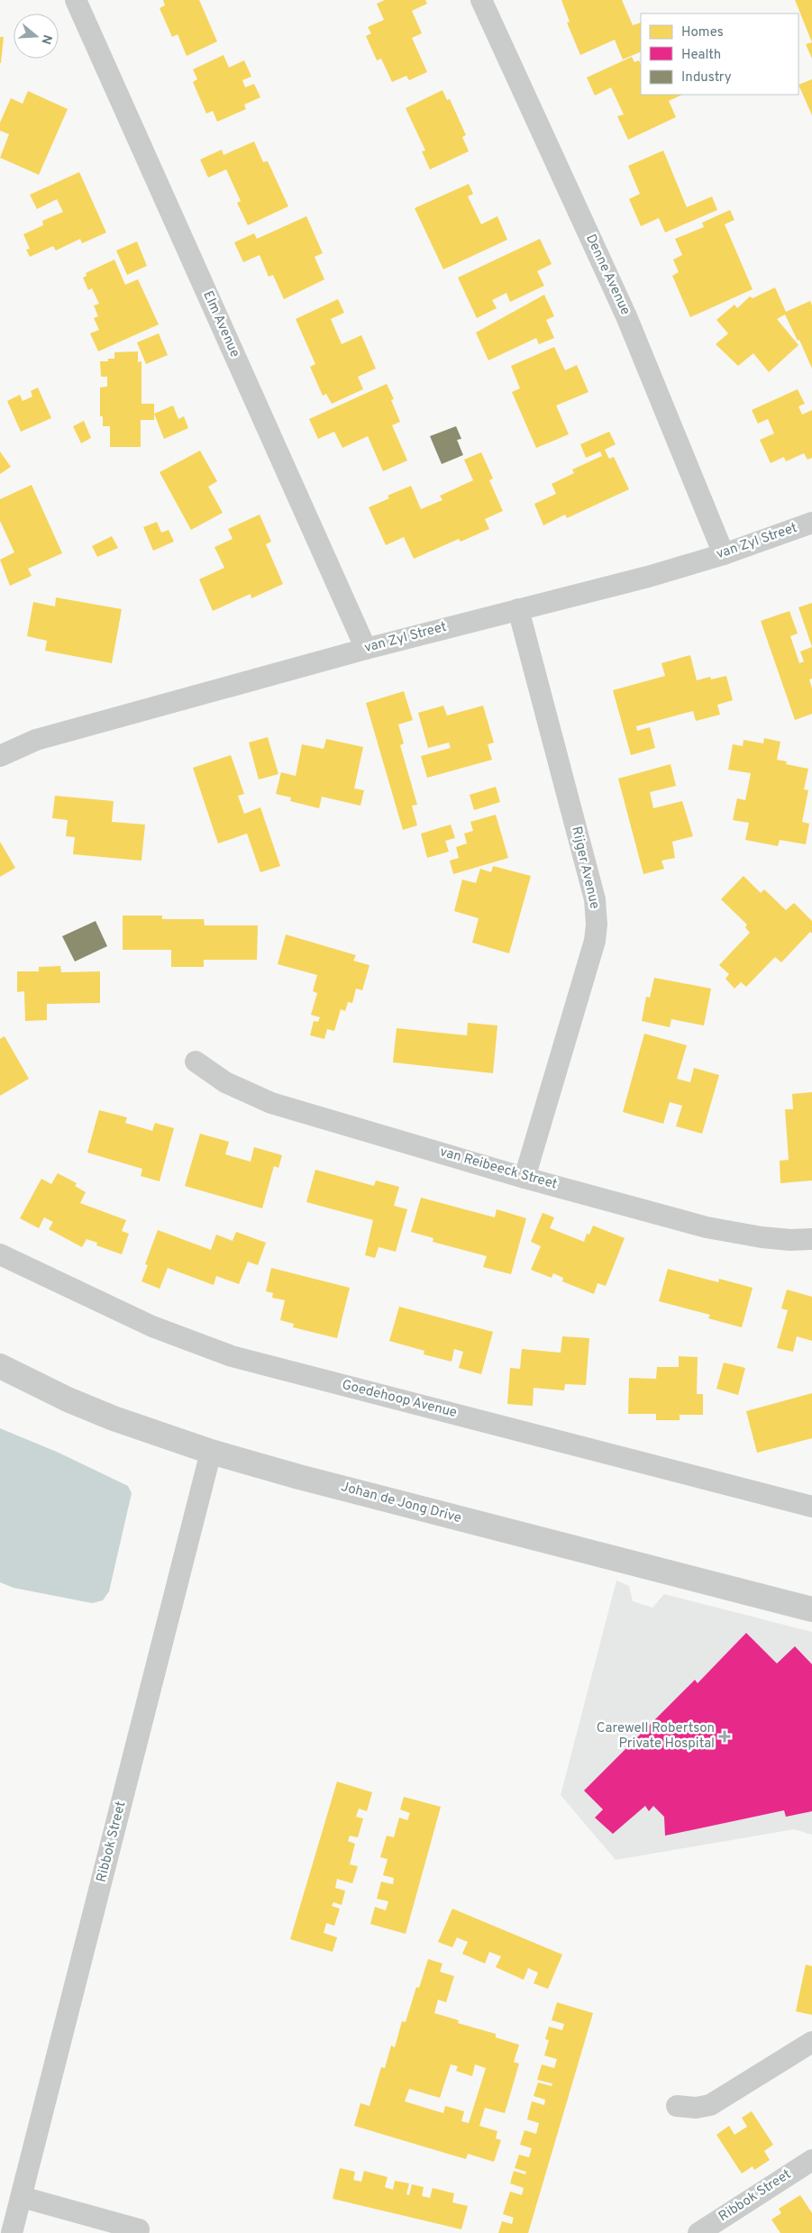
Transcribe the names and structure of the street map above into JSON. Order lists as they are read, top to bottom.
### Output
{
  "streets": {
    "street": [
      "Denne Avenue",
      "Elm Avenue",
      "van Zyl Street",
      "Rijger Avenue",
      "van Reibeeck Street",
      "Goedehoop Avenue",
      "Johan de Jong Drive",
      "Ribbok Street"
    ]
  },
  "crossings": [
    ["Denne Avenue", "van Zyl Street"],
    ["Elm Avenue", "van Zyl Street"],
    ["van Zyl Street", "Rijger Avenue"],
    ["Rijger Avenue", "van Reibeeck Street"],
    ["Johan de Jong Drive", "Ribbok Street"]
  ],
  "places": {
    "health": ["Carewell Robertson Private Hospital"]
  },
  "legend": ["Homes", "Health", "Industry"],
  "north": "right"
}
